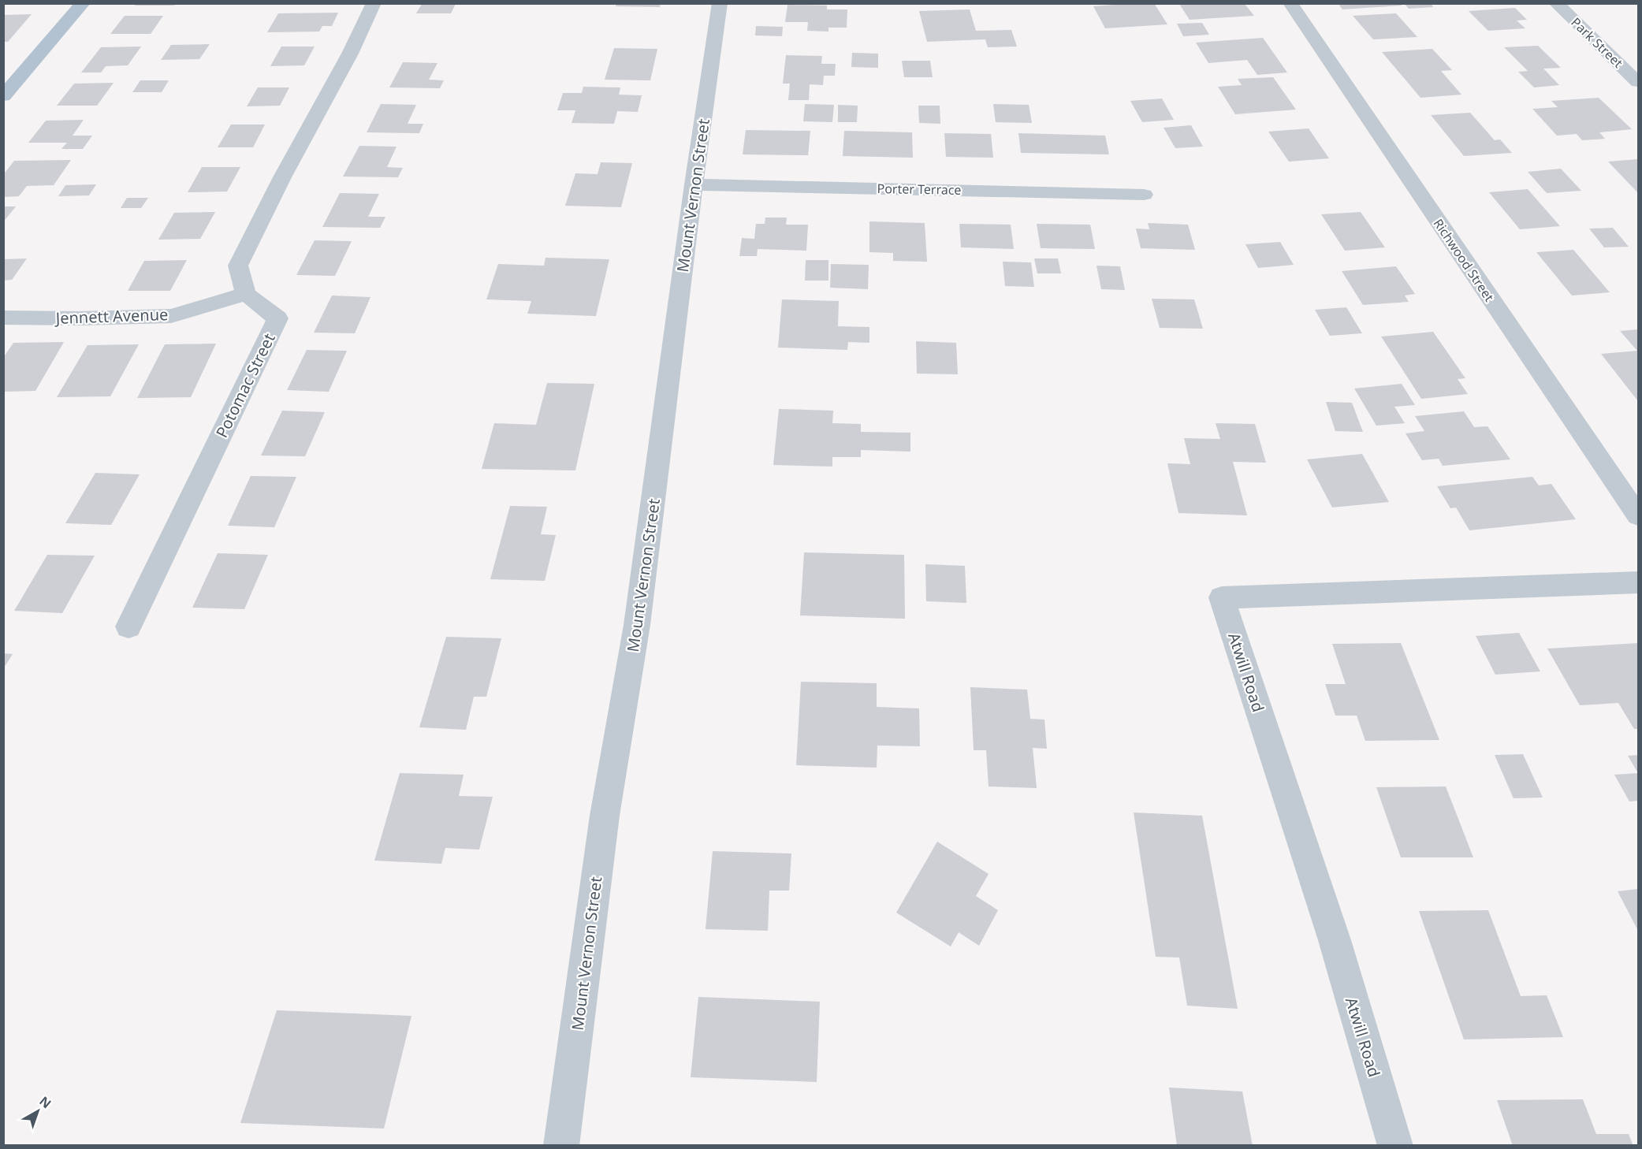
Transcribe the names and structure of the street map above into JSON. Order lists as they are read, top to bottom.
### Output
{
  "streets": {
    "street": [
      "Park Street",
      "Porter Terrace",
      "Mount Vernon Street",
      "Richwood Street",
      "Jennett Avenue",
      "Potomac Street",
      "Atwill Road"
    ]
  },
  "crossings": [
    ["Porter Terrace", "Mount Vernon Street"],
    ["Jennett Avenue", "Potomac Street"]
  ],
  "north": "top right"
}
